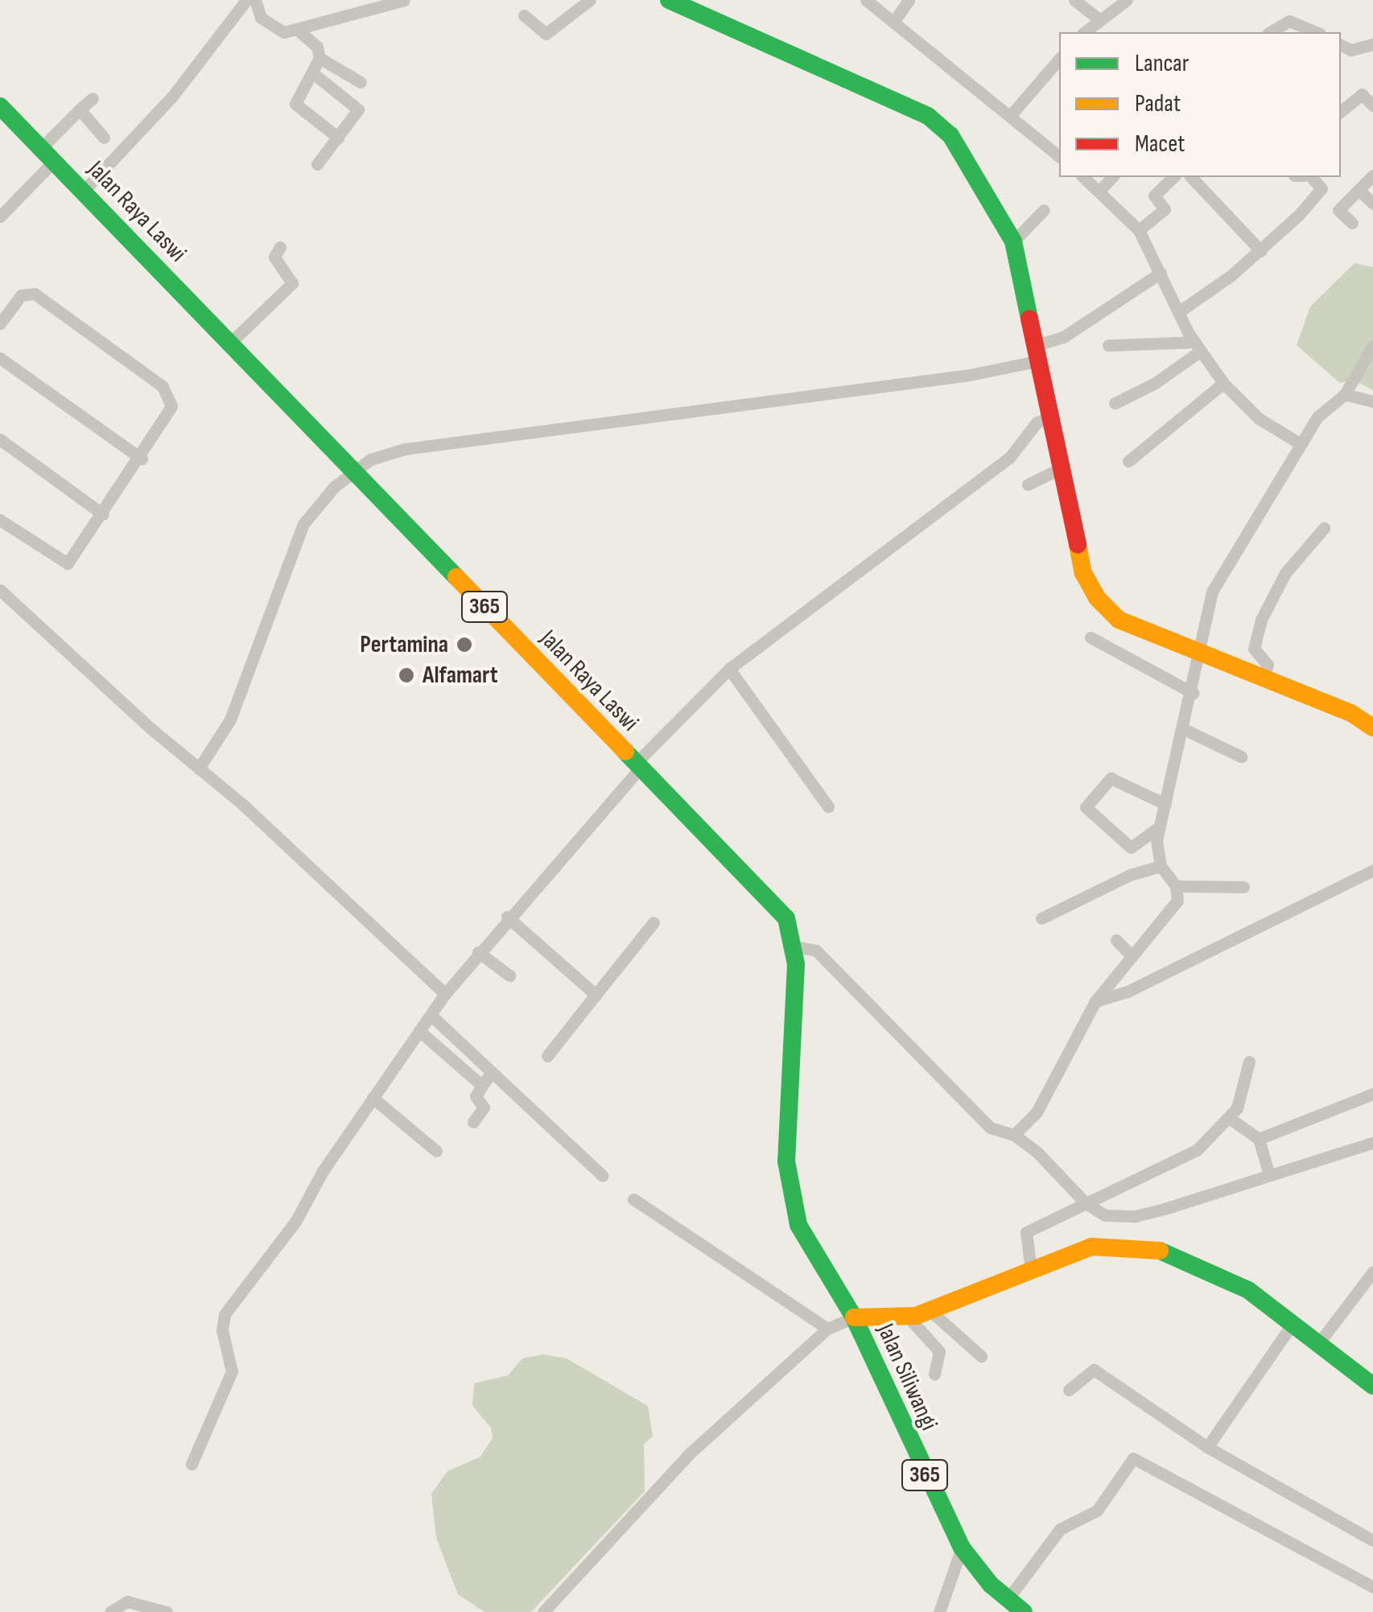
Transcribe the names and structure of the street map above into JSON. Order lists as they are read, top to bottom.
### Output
{
  "streets": {
    "main road": ["Jalan Raya Laswi", "365", "Jalan Siliwangi"]
  },
  "crossings": [
    ["Jalan Raya Laswi", "Jalan Siliwangi"]
  ],
  "places": ["Pertamina", "Alfamart"],
  "legend": ["Lancar", "Padat", "Macet"]
}
